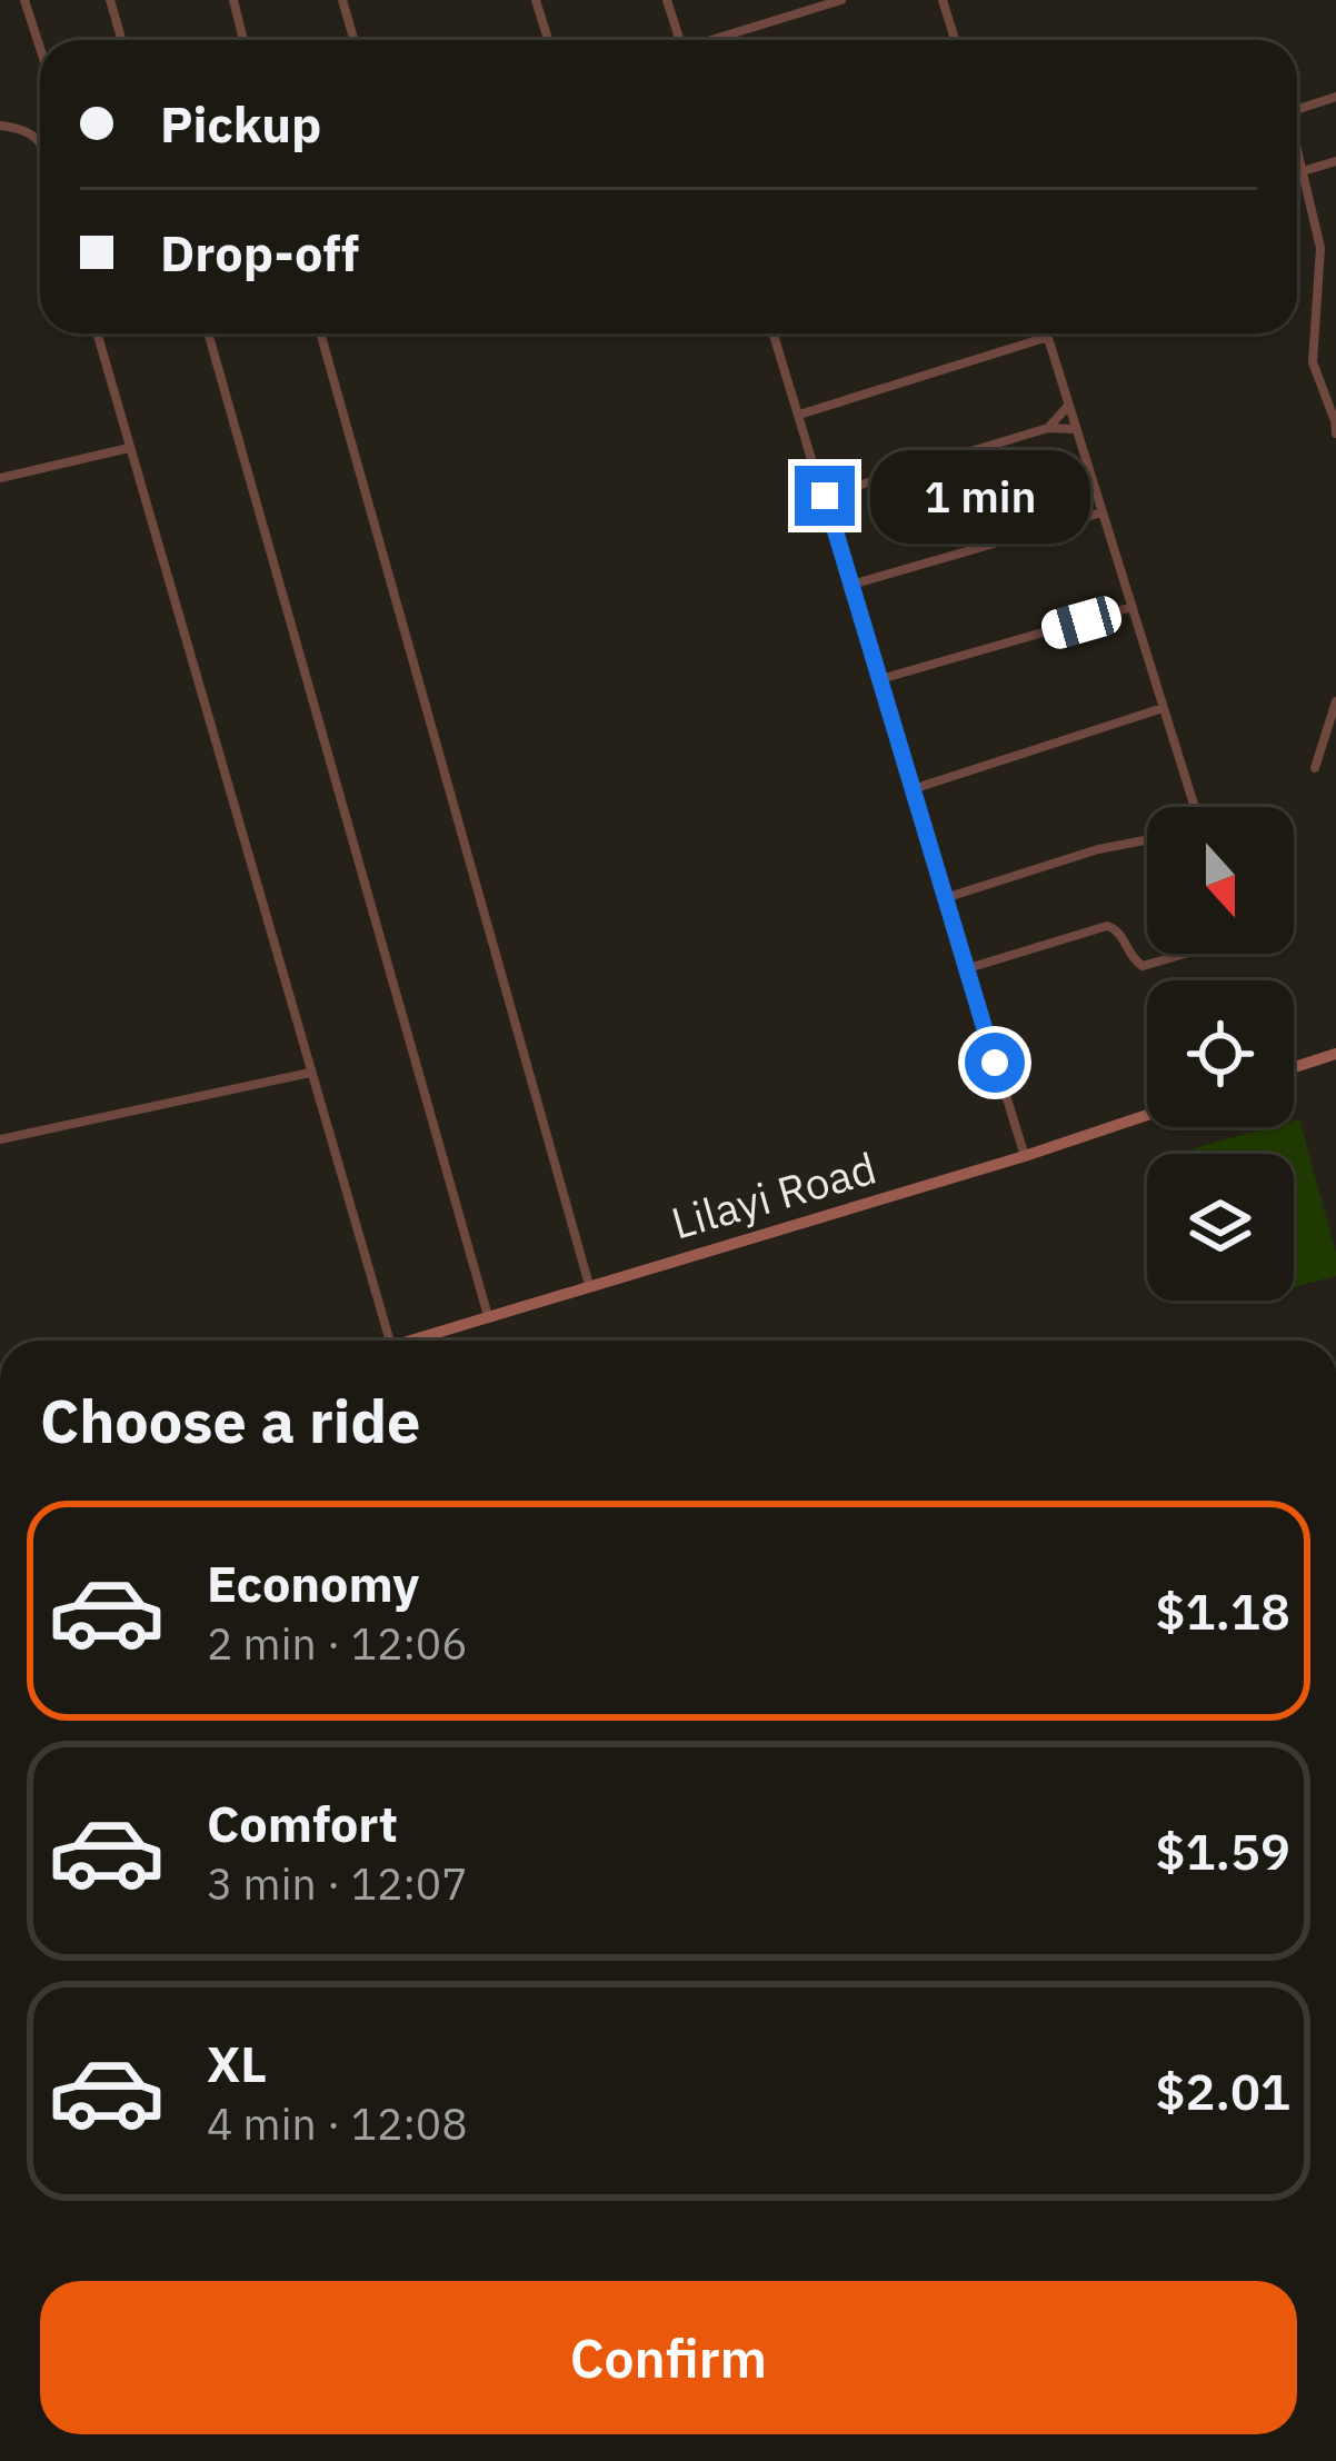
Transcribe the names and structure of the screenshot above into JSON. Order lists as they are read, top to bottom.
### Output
{
  "streets": {
    "street": ["Lilayi Road"]
  },
  "north": "bottom",
  "page": {
    "banner": ["Pickup", "Drop-off"],
    "bubble": "1 min",
    "heading": "Choose a ride",
    "list": [
      {
        "name": "Economy",
        "note": "2 min · 12:06",
        "value": "$1.18"
      },
      {
        "name": "Comfort",
        "note": "3 min · 12:07",
        "value": "$1.59"
      },
      {
        "name": "XL",
        "note": "4 min · 12:08",
        "value": "$2.01"
      }
    ],
    "buttons": "Confirm"
  }
}
